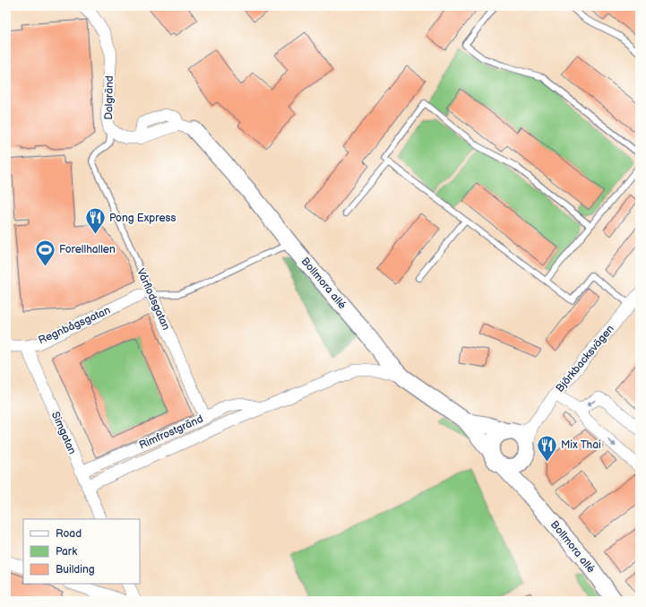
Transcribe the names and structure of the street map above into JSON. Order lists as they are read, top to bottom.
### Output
{
  "streets": {
    "street": [
      "Dalgränd",
      "Bollmora allé",
      "Vårflodsgatan",
      "Regnbågsgatan",
      "Björkbacksvägen",
      "Rimfrostgränd",
      "Simgatan"
    ]
  },
  "crossings": [
    ["Dalgränd", "Bollmora allé"],
    ["Dalgränd", "Vårflodsgatan"],
    ["Bollmora allé", "Björkbacksvägen"],
    ["Bollmora allé", "Rimfrostgränd"],
    ["Vårflodsgatan", "Regnbågsgatan"],
    ["Vårflodsgatan", "Rimfrostgränd"],
    ["Regnbågsgatan", "Simgatan"],
    ["Rimfrostgränd", "Simgatan"]
  ],
  "places": {
    "restaurant": ["Pong Express", "Mix Thai"],
    "sports": ["Forellhallen"]
  },
  "legend": ["Road", "Park", "Building"]
}
